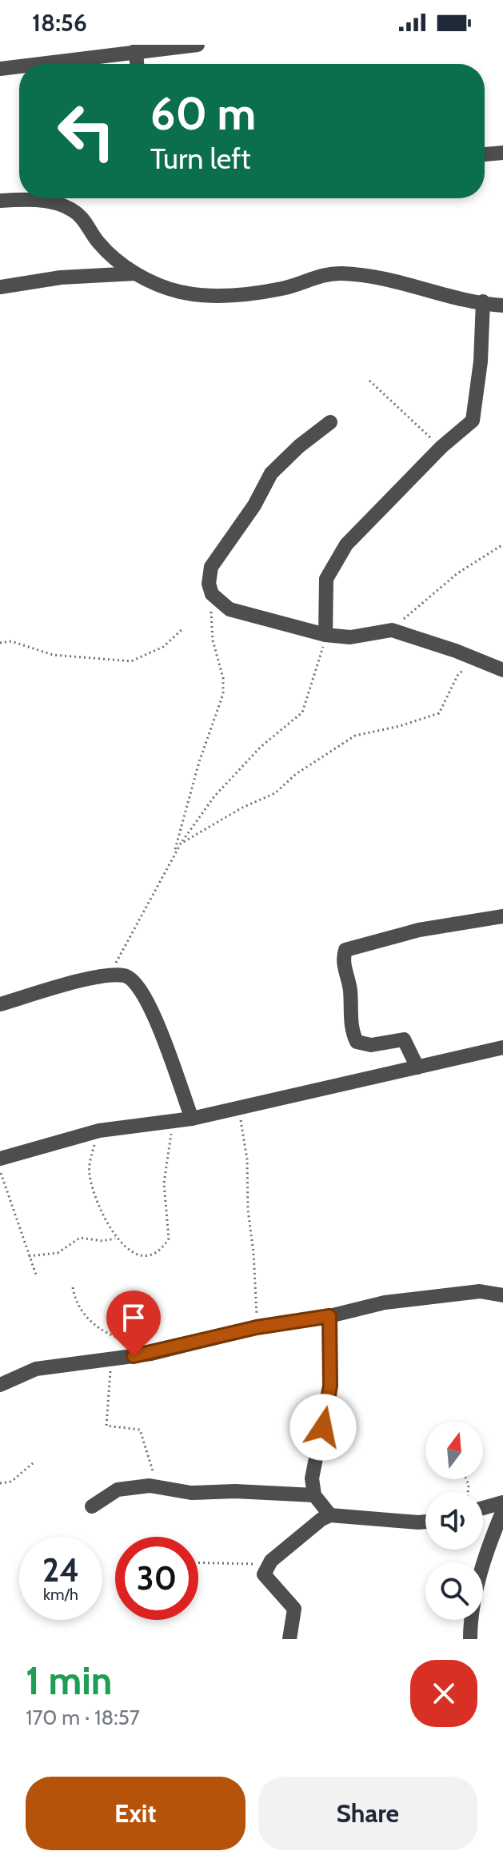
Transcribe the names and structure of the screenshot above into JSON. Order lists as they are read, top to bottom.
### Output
{
  "north": "top",
  "page": {
    "status": "18:56",
    "turn": ["60 m", "Turn left"],
    "speed": "24 km/h",
    "limit": "30",
    "heading": ["1 min", "170 m · 18:57"],
    "buttons": ["Exit", "Share"]
  }
}
